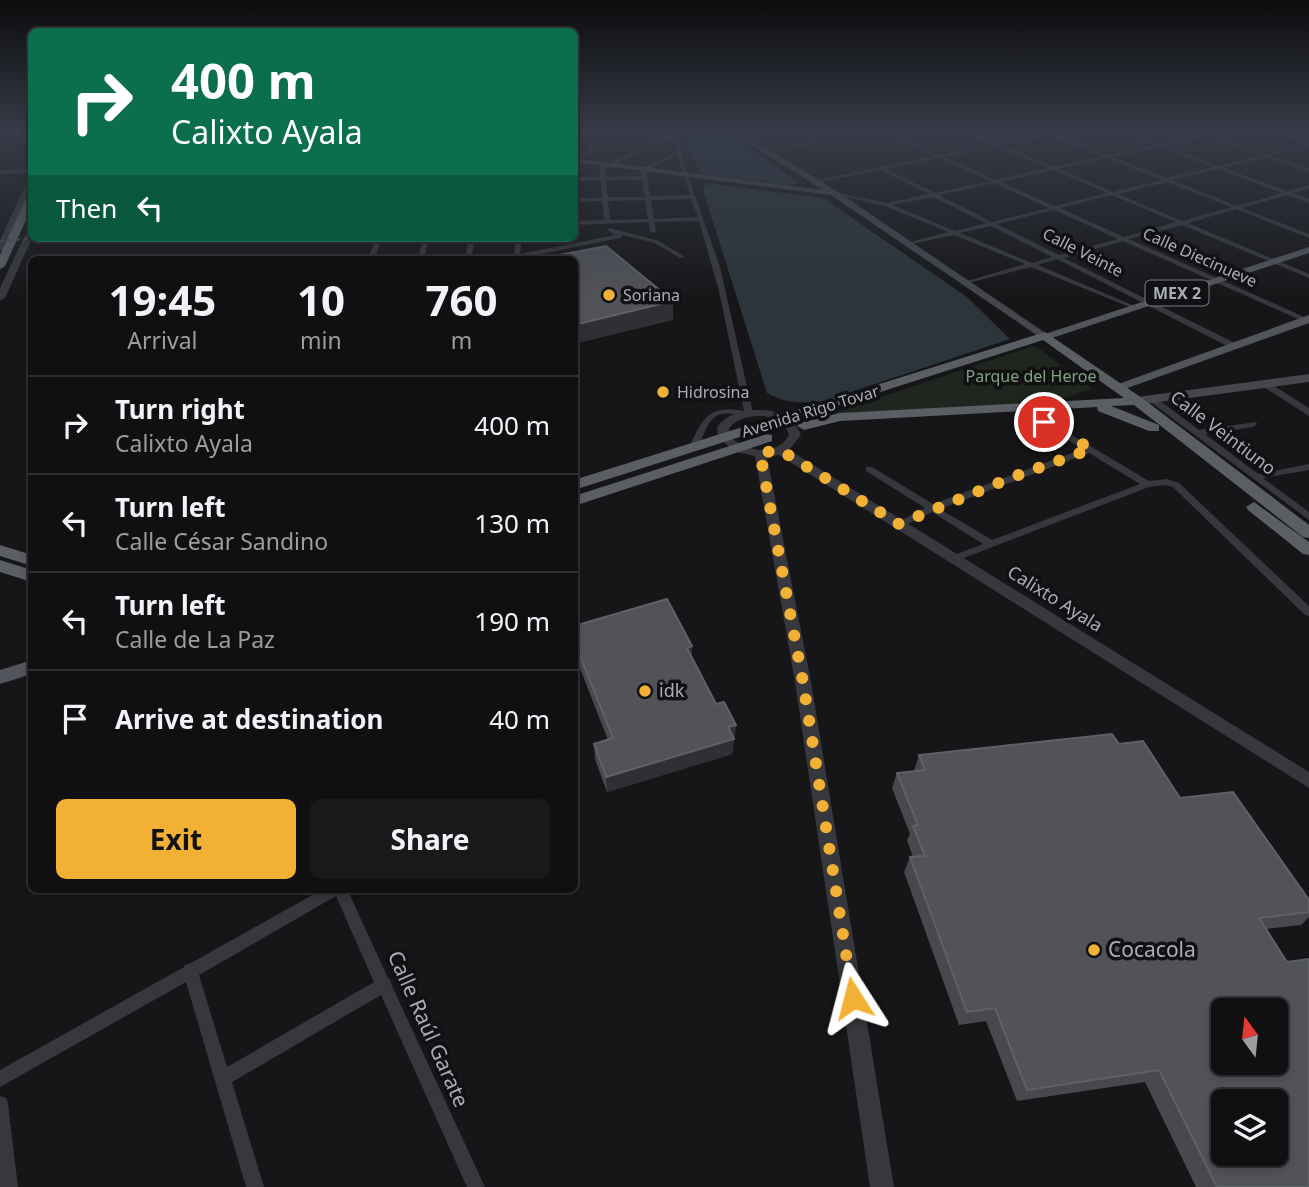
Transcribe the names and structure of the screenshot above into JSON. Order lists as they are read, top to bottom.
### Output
{
  "streets": {
    "highway": ["MEX 2", "Avenida Rigo Tovar"],
    "street": [
      "Calle Veinte",
      "Calle Diecinueve",
      "Calle Veintiuno",
      "Calixto Ayala",
      "Calle Raúl Garate"
    ]
  },
  "crossings": [
    ["Calle Veinte", "MEX 2"],
    ["Calle Diecinueve", "MEX 2"],
    ["MEX 2", "Avenida Rigo Tovar"]
  ],
  "parks": ["Parque del Heroe"],
  "places": [
    "Soriana",
    "Hidrosina",
    "idk",
    "Cocacola"
  ],
  "north": "top",
  "page": {
    "turn": ["400 m", "Calixto Ayala"],
    "then": "Then",
    "eta": [
      "19:45",
      "Arrival",
      "10",
      "min",
      "760",
      "m"
    ],
    "list": [
      {
        "name": "Turn right",
        "note": "Calixto Ayala",
        "value": "400 m"
      },
      {
        "name": "Turn left",
        "note": "Calle César Sandino",
        "value": "130 m"
      },
      {
        "name": "Turn left",
        "note": "Calle de La Paz",
        "value": "190 m"
      },
      {
        "name": "Arrive at destination",
        "value": "40 m"
      }
    ],
    "buttons": ["Exit", "Share"]
  }
}
